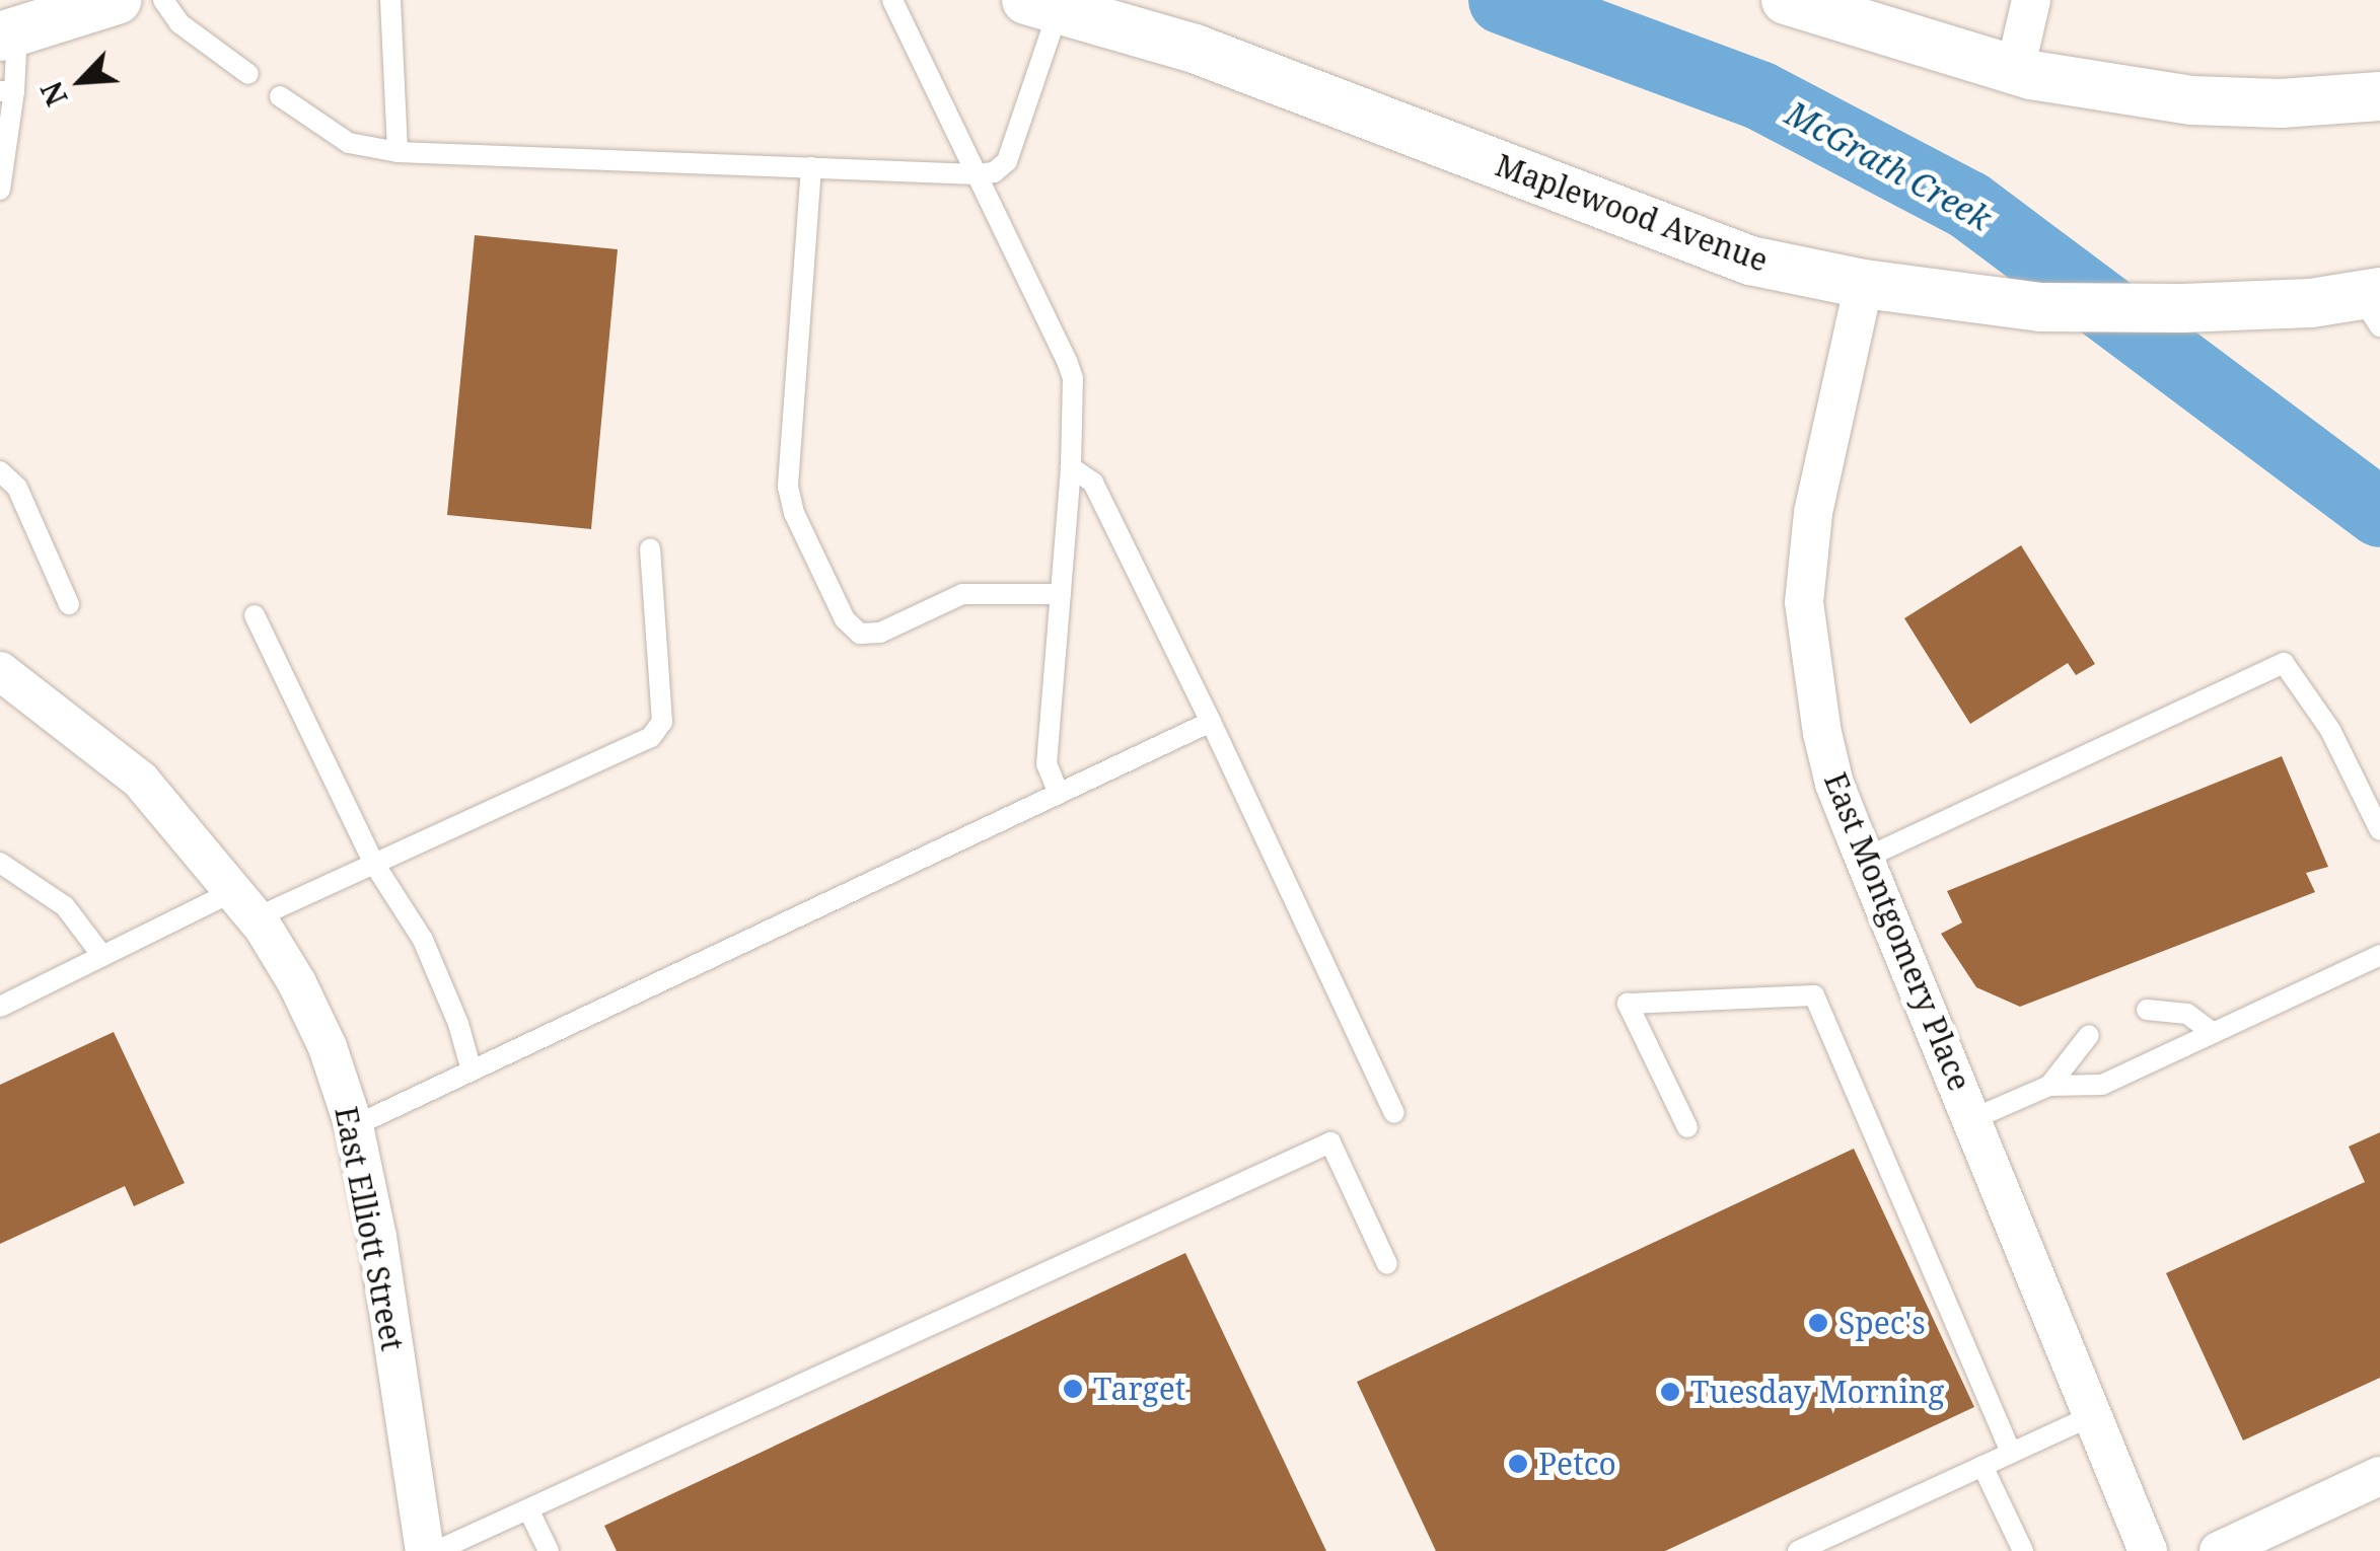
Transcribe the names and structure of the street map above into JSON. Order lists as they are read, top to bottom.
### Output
{
  "streets": {
    "street": ["Maplewood Avenue", "East Montgomery Place", "East Elliott Street"]
  },
  "crossings": [
    ["Maplewood Avenue", "East Montgomery Place"]
  ],
  "water": ["McGrath Creek"],
  "places": [
    "Spec's",
    "Target",
    "Tuesday Morning",
    "Petco"
  ],
  "north": "bottom left"
}
